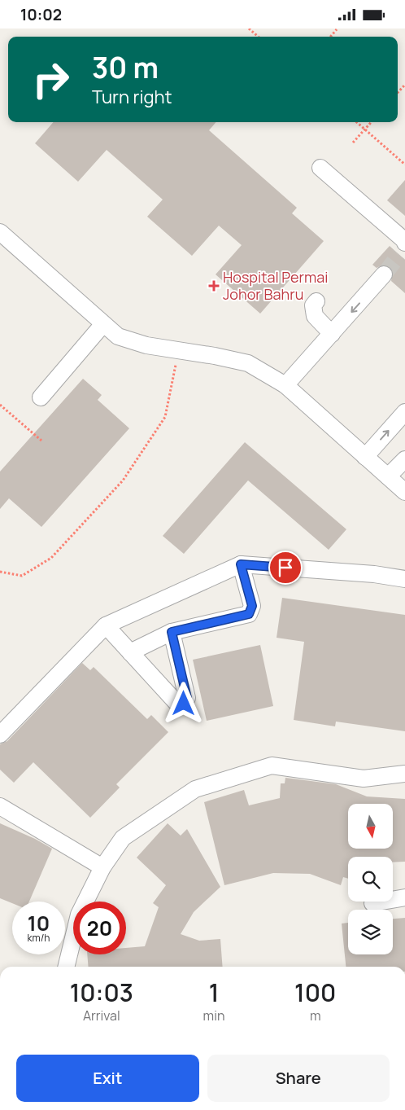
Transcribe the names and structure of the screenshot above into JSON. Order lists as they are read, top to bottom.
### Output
{
  "places": {
    "health": ["Hospital Permai Johor Bahru"]
  },
  "north": "bottom",
  "page": {
    "status": "10:02",
    "turn": ["30 m", "Turn right"],
    "speed": "10 km/h",
    "limit": "20",
    "eta": [
      "10:03",
      "Arrival",
      "1",
      "min",
      "100",
      "m"
    ],
    "buttons": ["Exit", "Share"]
  }
}
